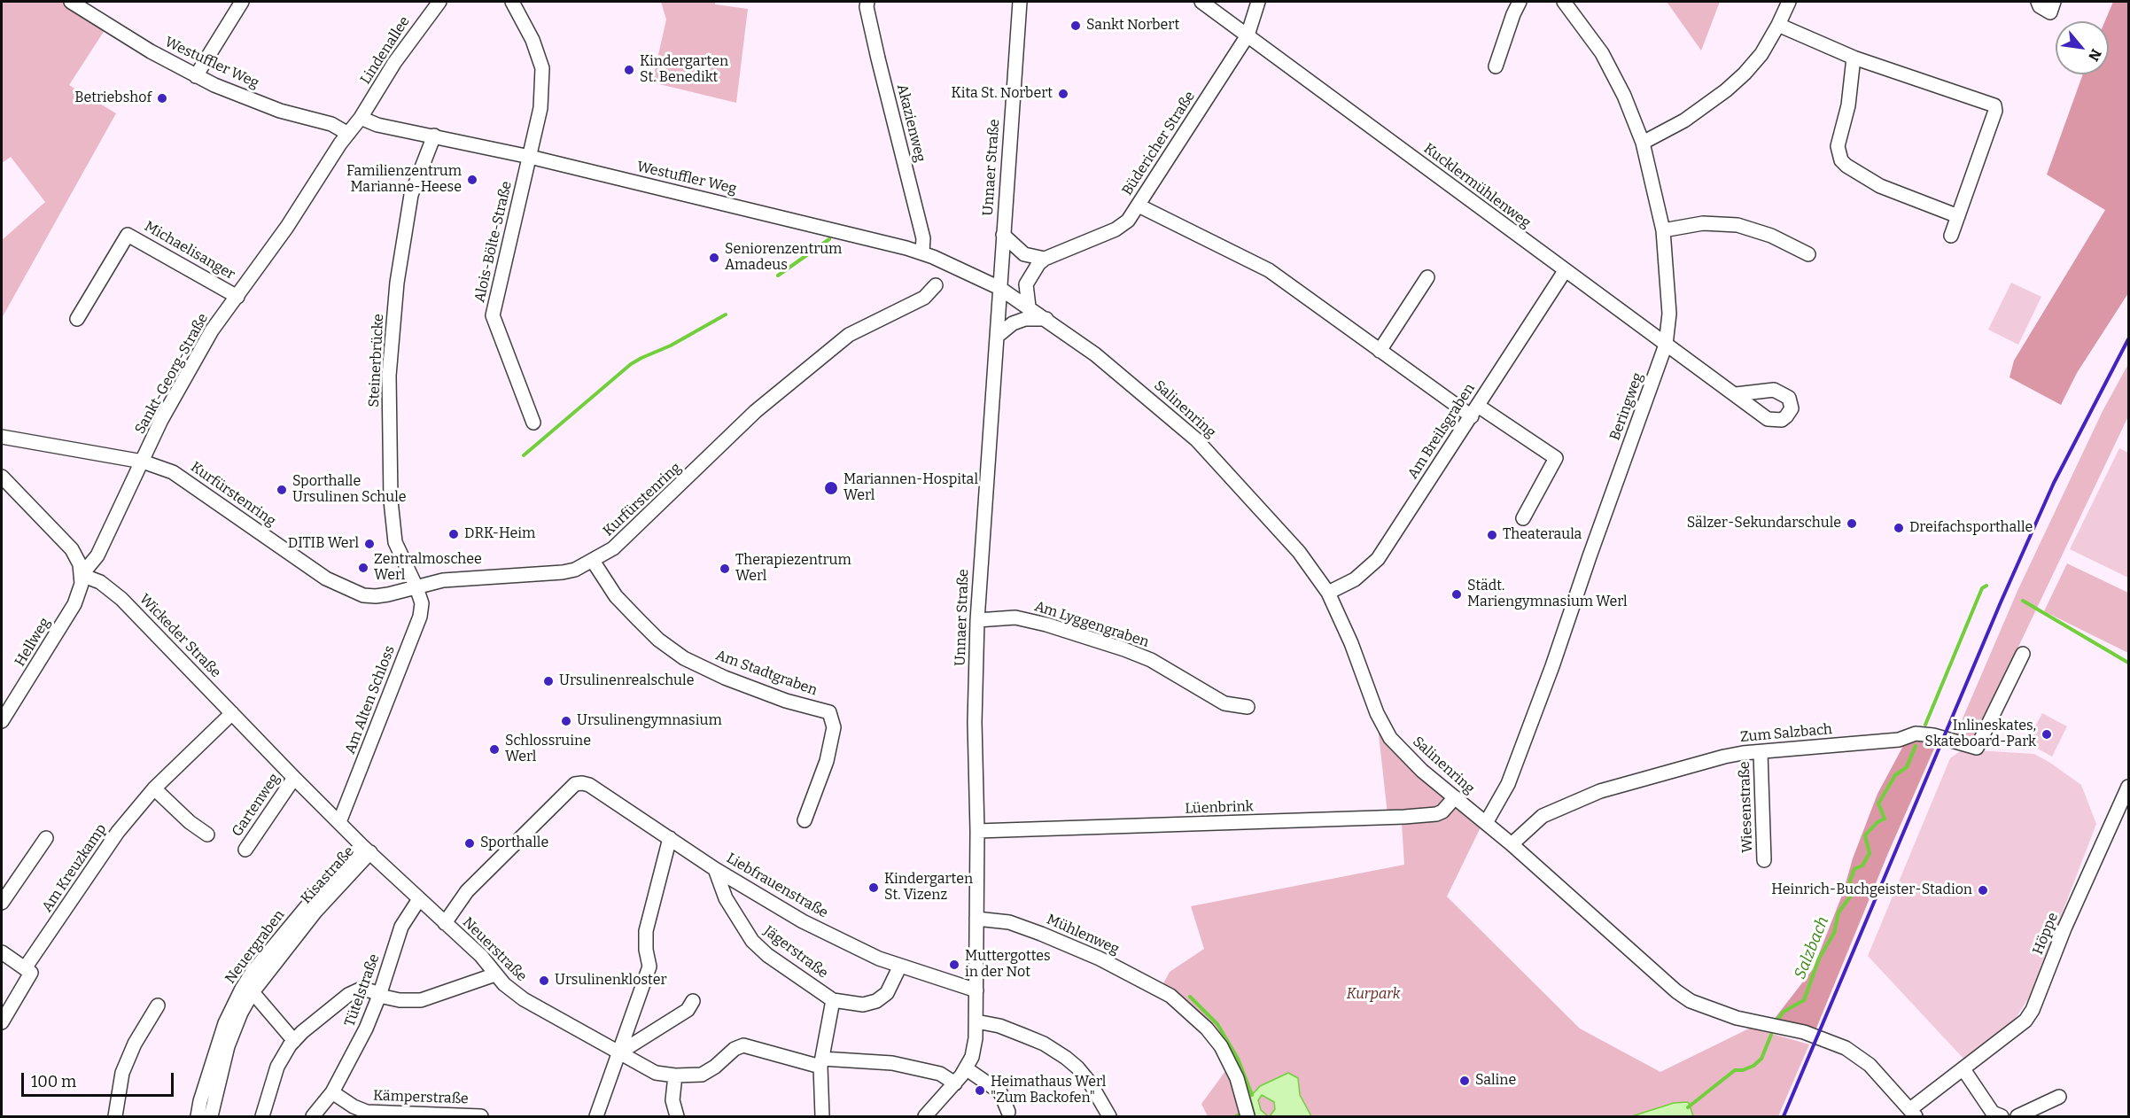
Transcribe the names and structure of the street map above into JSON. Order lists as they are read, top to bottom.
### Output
{
  "streets": {
    "street": [
      "Lindenallee",
      "Westuffler Weg",
      "Akazienweg",
      "Büdericher Straße",
      "Unnaer Straße",
      "Kucklermühlenweg",
      "Alois-Bölte-Straße",
      "Michaelisanger",
      "Steinerbrücke",
      "Sankt-Georg-Straße",
      "Beringweg",
      "Salinenring",
      "Am Breilsgraben",
      "Kurfürstenring",
      "Am Lyggengraben",
      "Wickeder Straße",
      "Hellweg",
      "Am Stadtgraben",
      "Am Alten Schloss",
      "Zum Salzbach",
      "Gartenweg",
      "Wiesenstraße",
      "Lüenbrink",
      "Am Kreuzkamp",
      "Kisastraße",
      "Liebfrauenstraße",
      "Höppe",
      "Mühlenweg",
      "Neuergraben",
      "Neuerstraße",
      "Jägerstraße",
      "Tütelstraße",
      "Kämperstraße"
    ]
  },
  "crossings": [
    ["Lindenallee", "Westuffler Weg"],
    ["Lindenallee", "Sankt-Georg-Straße"],
    ["Westuffler Weg", "Akazienweg"],
    ["Westuffler Weg", "Unnaer Straße"],
    ["Westuffler Weg", "Alois-Bölte-Straße"],
    ["Westuffler Weg", "Steinerbrücke"],
    ["Westuffler Weg", "Sankt-Georg-Straße"],
    ["Westuffler Weg", "Salinenring"],
    ["Büdericher Straße", "Kucklermühlenweg"],
    ["Unnaer Straße", "Salinenring"],
    ["Unnaer Straße", "Am Lyggengraben"],
    ["Unnaer Straße", "Lüenbrink"],
    ["Unnaer Straße", "Liebfrauenstraße"],
    ["Unnaer Straße", "Mühlenweg"],
    ["Kucklermühlenweg", "Beringweg"],
    ["Kucklermühlenweg", "Am Breilsgraben"],
    ["Michaelisanger", "Sankt-Georg-Straße"],
    ["Steinerbrücke", "Kurfürstenring"],
    ["Steinerbrücke", "Am Alten Schloss"],
    ["Sankt-Georg-Straße", "Kurfürstenring"],
    ["Sankt-Georg-Straße", "Wickeder Straße"],
    ["Sankt-Georg-Straße", "Hellweg"],
    ["Beringweg", "Salinenring"],
    ["Salinenring", "Am Breilsgraben"],
    ["Salinenring", "Zum Salzbach"],
    ["Salinenring", "Lüenbrink"],
    ["Salinenring", "Höppe"],
    ["Kurfürstenring", "Am Stadtgraben"],
    ["Kurfürstenring", "Am Alten Schloss"],
    ["Wickeder Straße", "Hellweg"],
    ["Wickeder Straße", "Am Alten Schloss"],
    ["Wickeder Straße", "Gartenweg"],
    ["Wickeder Straße", "Am Kreuzkamp"],
    ["Wickeder Straße", "Neuerstraße"],
    ["Am Alten Schloss", "Neuerstraße"],
    ["Zum Salzbach", "Wiesenstraße"],
    ["Kisastraße", "Neuergraben"],
    ["Kisastraße", "Neuerstraße"],
    ["Liebfrauenstraße", "Neuerstraße"],
    ["Liebfrauenstraße", "Jägerstraße"],
    ["Neuergraben", "Neuerstraße"],
    ["Neuerstraße", "Tütelstraße"],
    ["Tütelstraße", "Kämperstraße"]
  ],
  "water": ["Salzbach"],
  "parks": ["Kurpark"],
  "places": [
    "Sankt Norbert",
    "Kindergarten St. Benedikt",
    "Kita St. Norbert",
    "Betriebshof",
    "Familienzentrum Marianne-Heese",
    "Seniorenzentrum Amadeus",
    "Mariannen-Hospital Werl",
    "Sporthalle Ursulinen Schule",
    "Sälzer-Sekundarschule",
    "Dreifachsporthalle",
    "DRK-Heim",
    "Theateraula",
    "DITIB Werl",
    "Zentralmoschee Werl",
    "Therapiezentrum Werl",
    "Städt. Mariengymnasium Werl",
    "Ursulinenrealschule",
    "Ursulinengymnasium",
    "Inlineskates, Skateboard-Park",
    "Schlossruine Werl",
    "Sporthalle",
    "Kindergarten St. Vizenz",
    "Heinrich-Buchgeister-Stadion",
    "Muttergottes in der Not",
    "Ursulinenkloster",
    "Saline",
    "Heimathaus Werl \"Zum Backofen\""
  ],
  "scale_bar": "100 m",
  "north": "bottom right"
}
